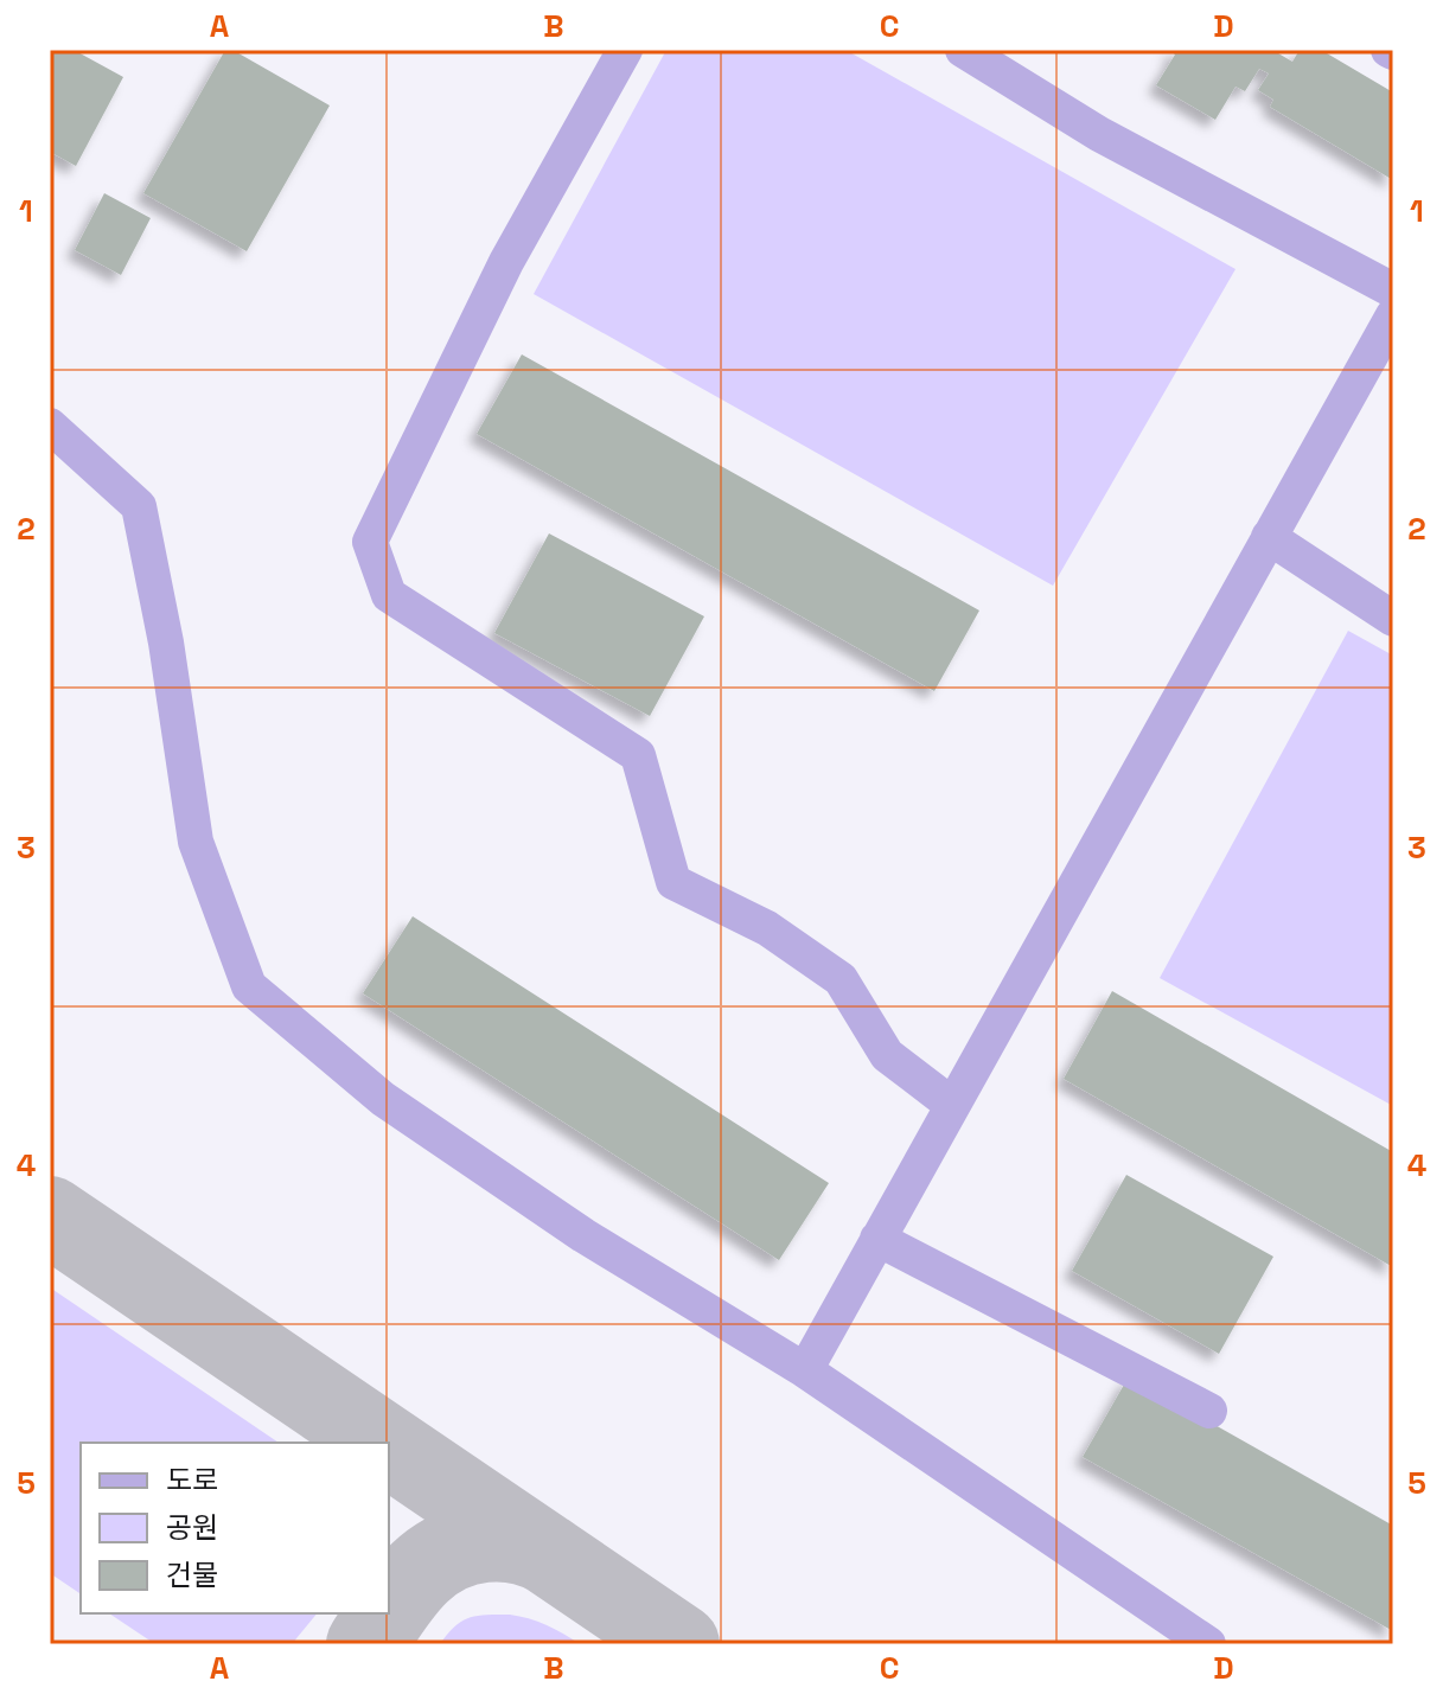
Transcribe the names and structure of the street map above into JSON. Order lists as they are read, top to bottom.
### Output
{
  "legend": ["도로", "공원", "건물"],
  "grid": {
    "columns": [
      "A",
      "B",
      "C",
      "D"
    ],
    "rows": [
      "1",
      "2",
      "3",
      "4",
      "5"
    ]
  }
}
